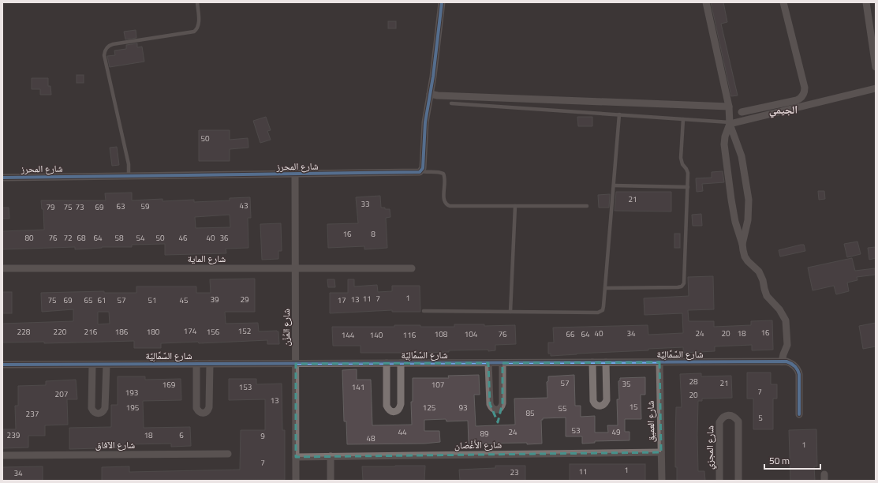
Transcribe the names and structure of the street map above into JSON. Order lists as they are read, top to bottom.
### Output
{
  "streets": {
    "street": [
      "شارع المحرز",
      "شارع الماية",
      "شارع المُزْن",
      "شارع السَّمَّالِيَّة",
      "شارع العميق",
      "شارع الآفاق",
      "شارع الأَغْصَان",
      "شارع المجزي"
    ]
  },
  "crossings": [
    ["شارع المحرز", "شارع المُزْن"],
    ["شارع الماية", "شارع المُزْن"],
    ["شارع المُزْن", "شارع السَّمَّالِيَّة"],
    ["شارع المُزْن", "شارع الأَغْصَان"],
    ["شارع السَّمَّالِيَّة", "شارع العميق"],
    ["شارع العميق", "شارع الأَغْصَان"]
  ],
  "districts": ["الجيمي"],
  "house_numbers": [
    "50",
    "21",
    "33",
    "43",
    "63",
    "59",
    "79",
    "75",
    "73",
    "69",
    "16",
    "8",
    "80",
    "76",
    "72",
    "68",
    "64",
    "58",
    "54",
    "50",
    "46",
    "40",
    "36",
    "1",
    "11",
    "7",
    "39",
    "29",
    "13",
    "75",
    "69",
    "65",
    "61",
    "57",
    "51",
    "45",
    "17",
    "174",
    "152",
    "228",
    "220",
    "216",
    "186",
    "180",
    "156",
    "16",
    "40",
    "34",
    "24",
    "20",
    "18",
    "108",
    "104",
    "76",
    "66",
    "64",
    "144",
    "140",
    "116",
    "28",
    "57",
    "21",
    "35",
    "169",
    "107",
    "153",
    "141",
    "7",
    "193",
    "207",
    "20",
    "13",
    "15",
    "195",
    "125",
    "93",
    "55",
    "85",
    "237",
    "5",
    "53",
    "44",
    "24",
    "49",
    "89",
    "239",
    "18",
    "6",
    "9",
    "48",
    "1",
    "7",
    "1",
    "11",
    "23",
    "34"
  ],
  "scale_bar": "50 m"
}
